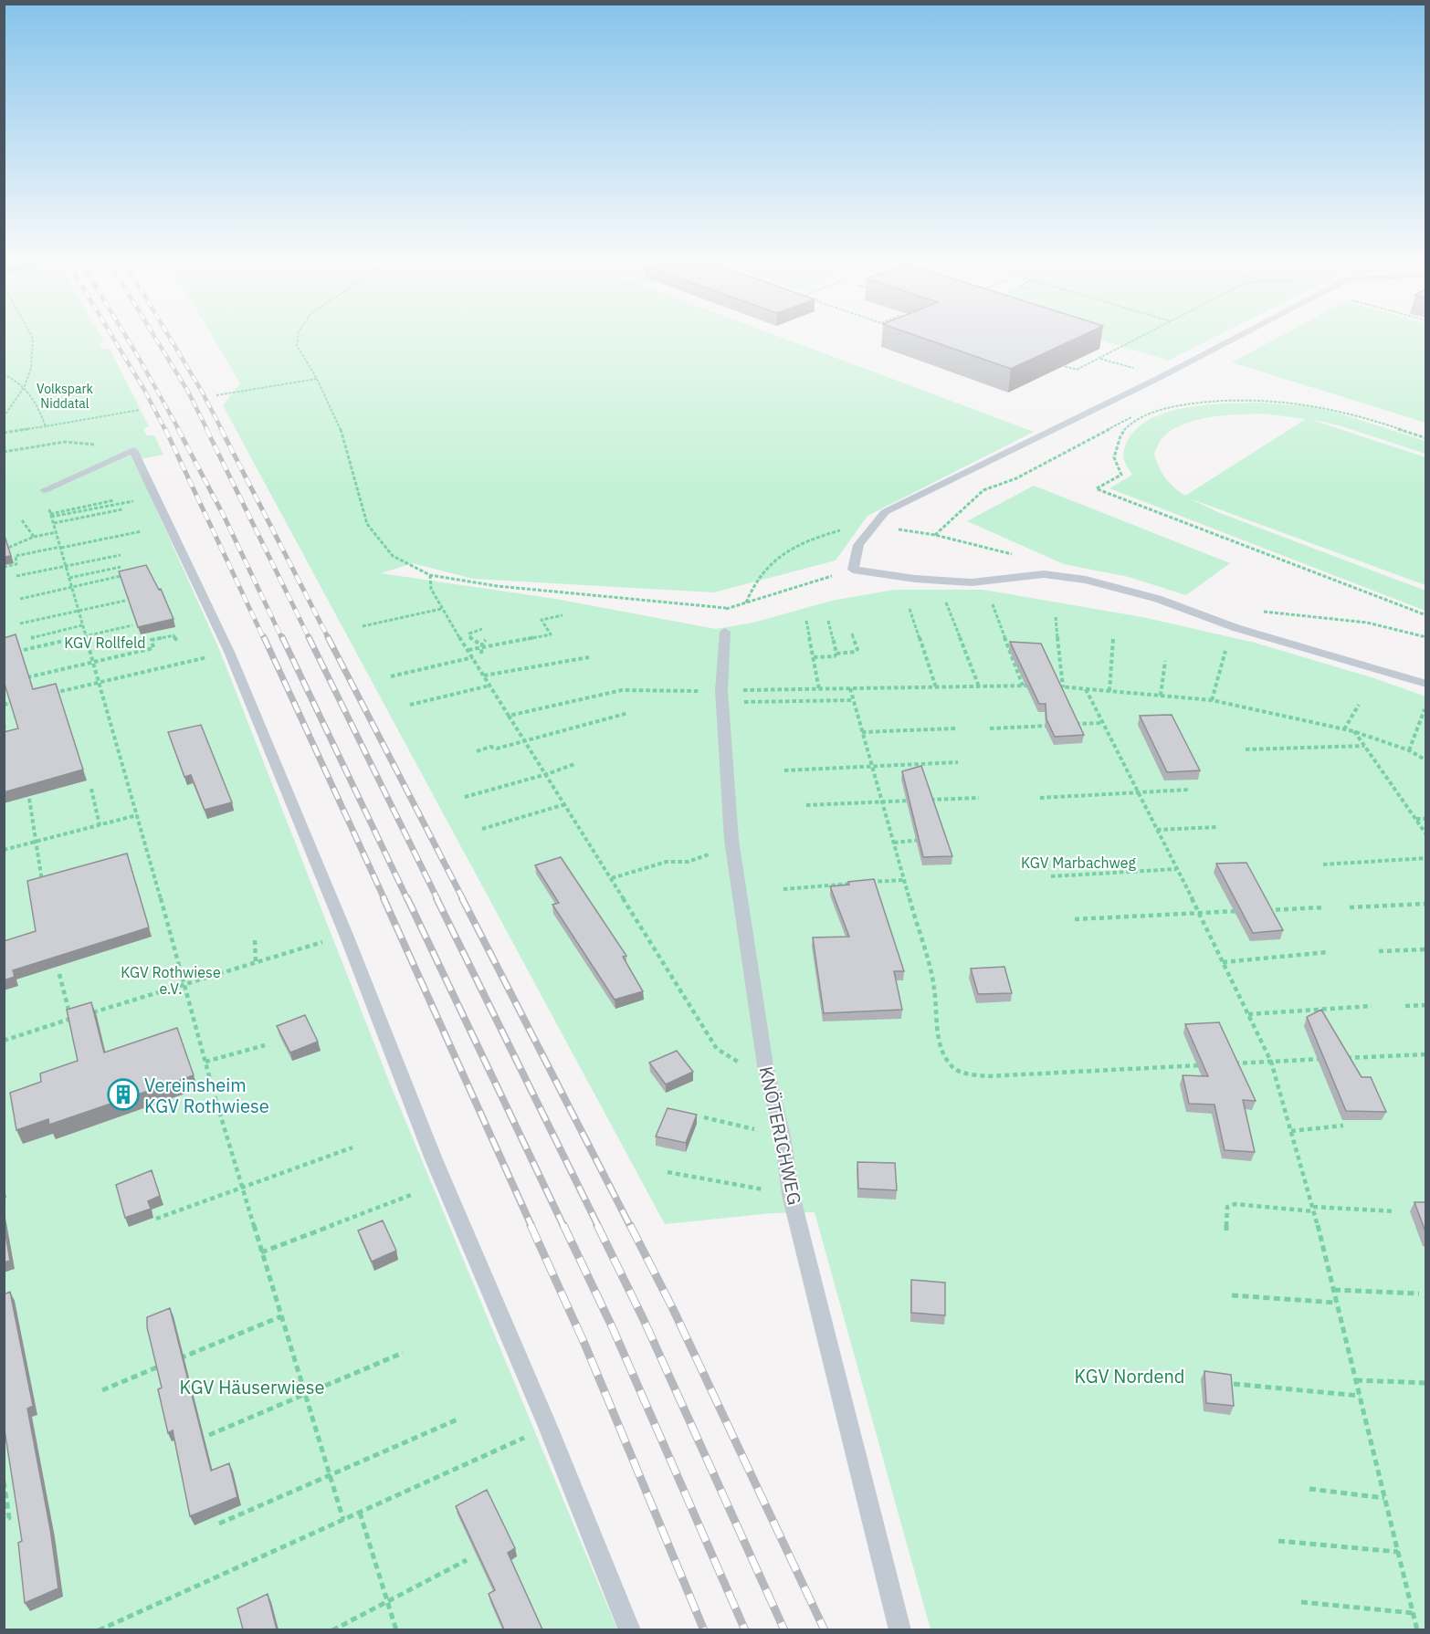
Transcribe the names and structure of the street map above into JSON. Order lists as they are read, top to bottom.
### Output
{
  "streets": {
    "lane": ["KNÖTERICHWEG"]
  },
  "parks": [
    "Volkspark Niddatal",
    "KGV Rollfeld",
    "KGV Marbachweg",
    "KGV Rothwiese e.V.",
    "KGV Nordend",
    "KGV Häuserwiese"
  ],
  "places": {
    "building": ["Vereinsheim KGV Rothwiese"]
  }
}
